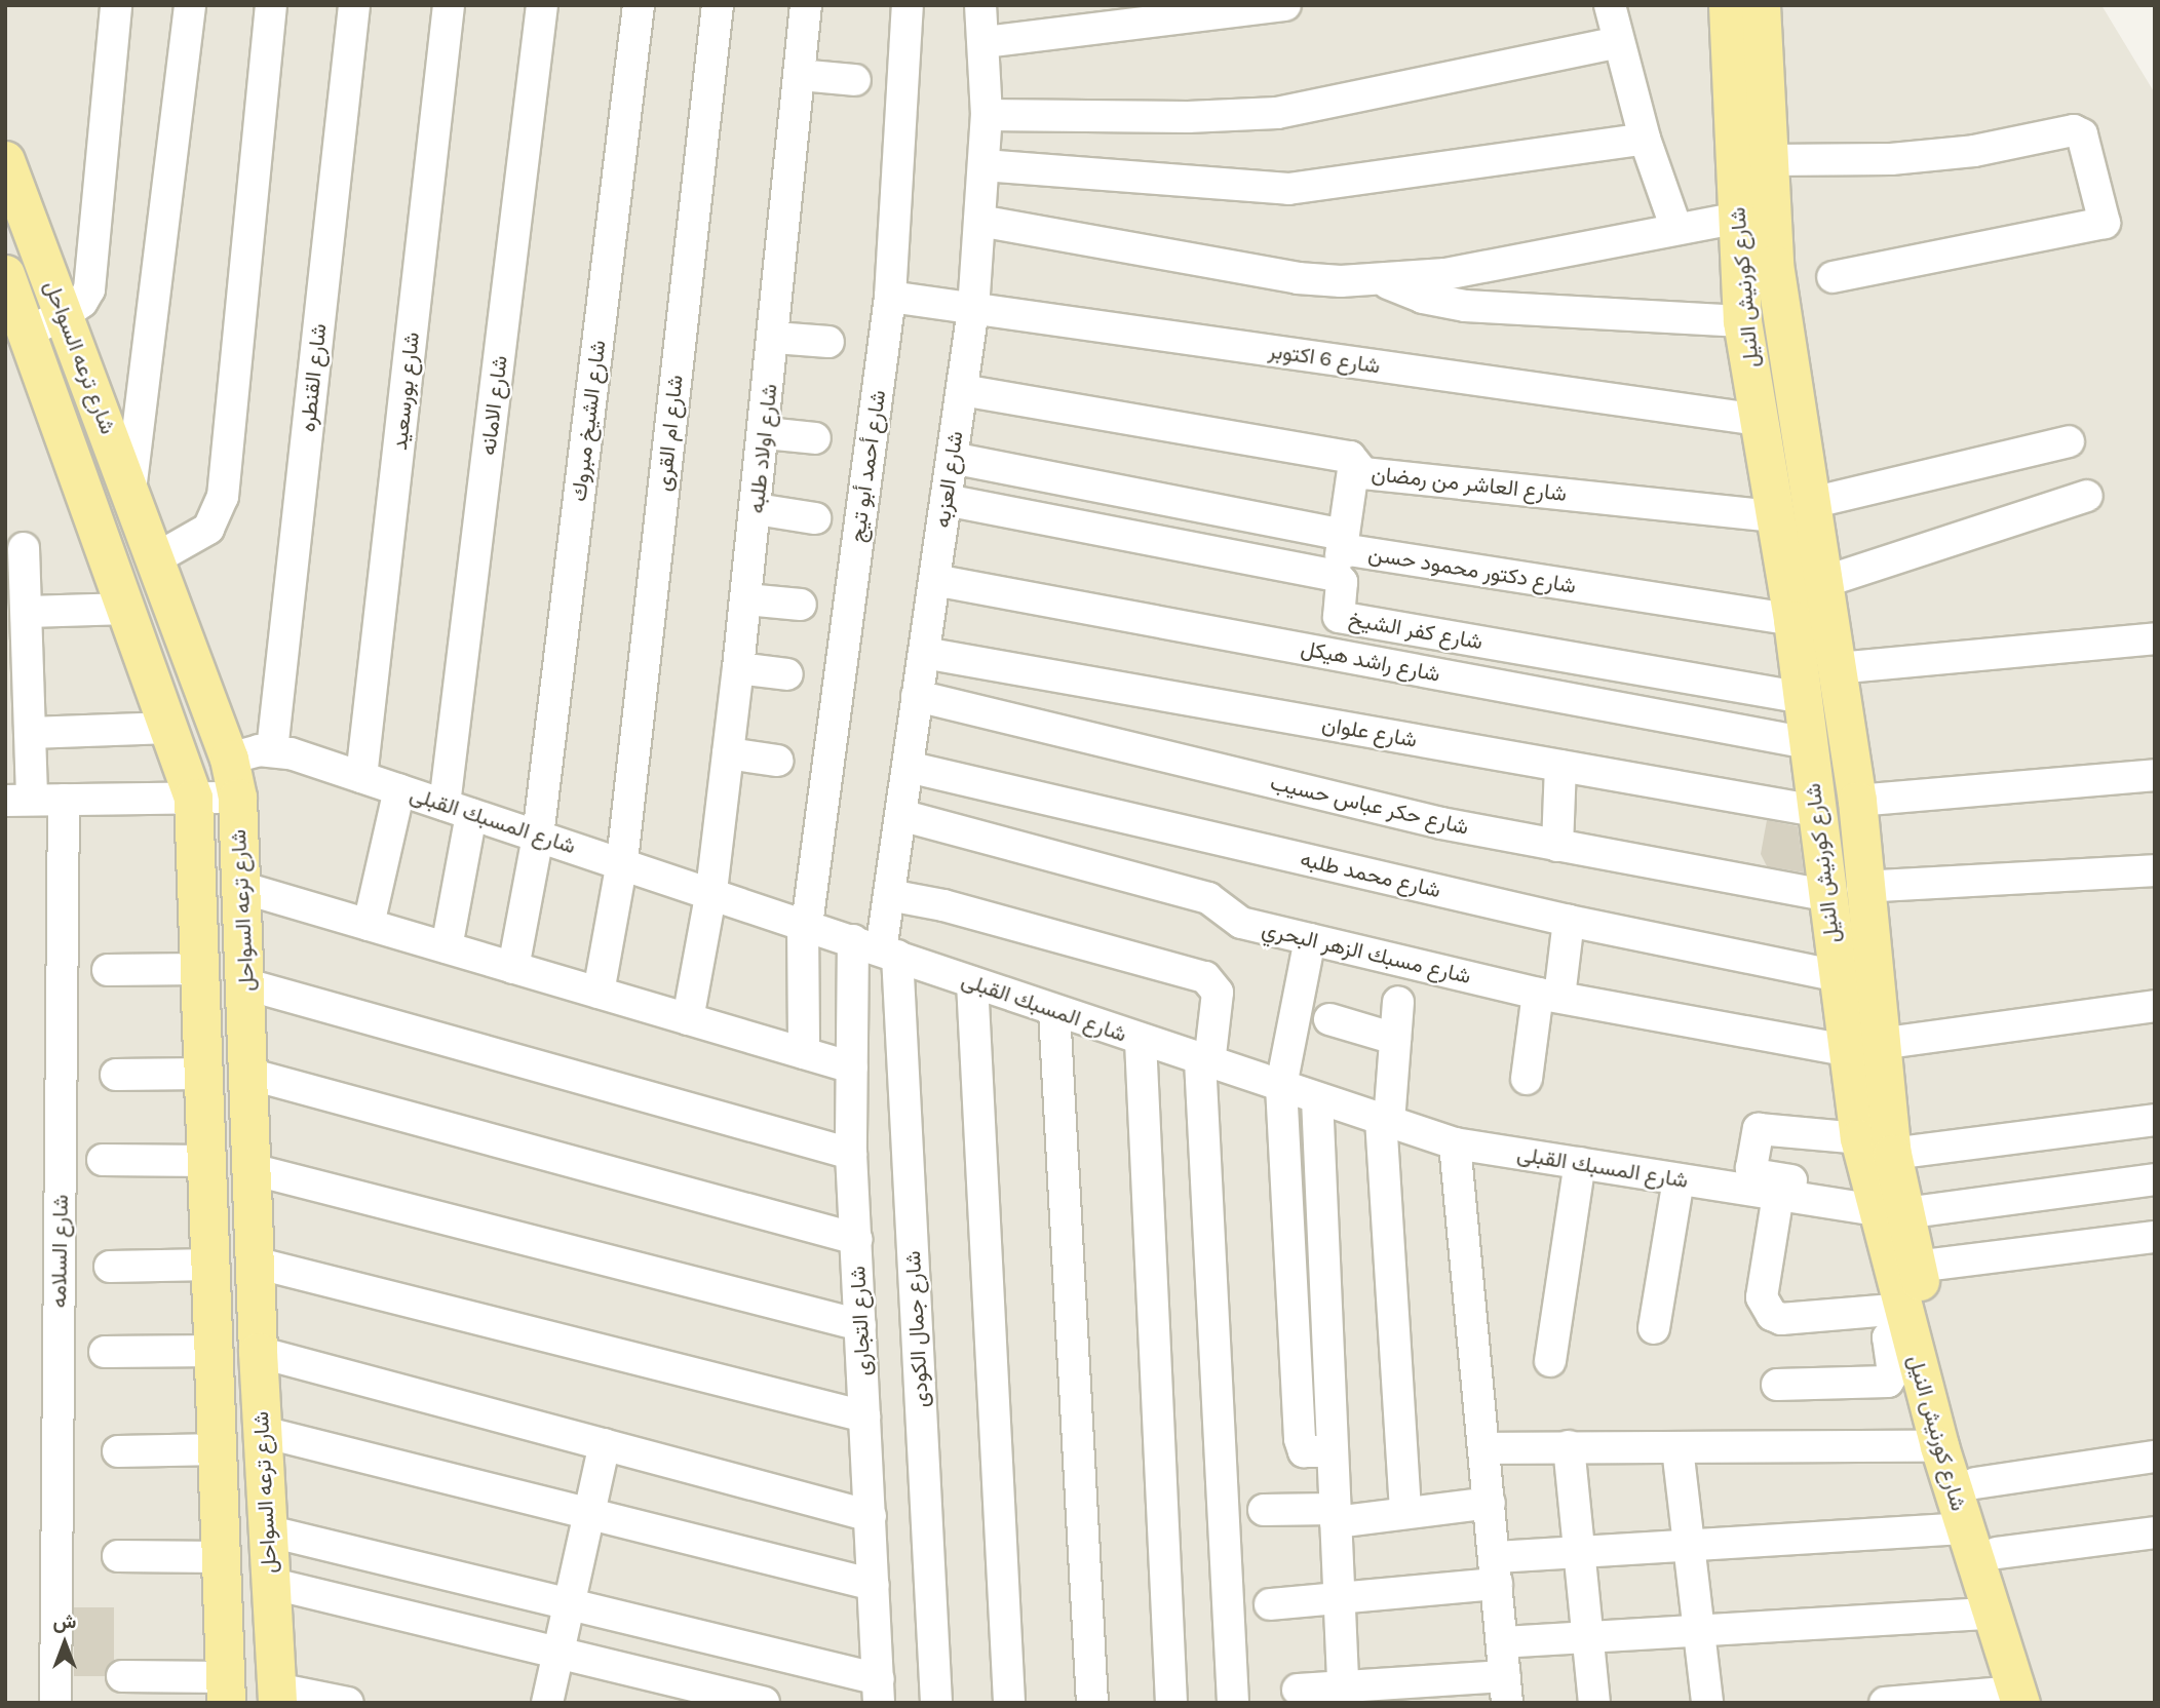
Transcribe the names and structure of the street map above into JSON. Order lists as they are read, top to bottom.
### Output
{
  "streets": {
    "main road": ["شارع كورنيش النيل", "شارع ترعه السواحل"],
    "street": [
      "شارع 6 اكتوبر",
      "شارع القنطره",
      "شارع بورسعيد",
      "شارع الامانه",
      "شارع الشيخ مبروك",
      "شارع ام القرى",
      "شارع اولاد طلبه",
      "شارع أحمد أبو تيج",
      "شارع العزبه",
      "شارع العاشر من رمضان",
      "شارع دكتور محمود حسن",
      "شارع كفر الشيخ",
      "شارع راشد هيكل",
      "شارع علوان",
      "شارع حكر عباس حسيب",
      "شارع المسبك القبلى",
      "شارع محمد طلبه",
      "شارع مسبك الزهر البحري",
      "شارع السلامه",
      "شارع التجارى",
      "شارع جمال الكودى"
    ]
  },
  "crossings": [
    ["شارع كورنيش النيل", "شارع 6 اكتوبر"],
    ["شارع كورنيش النيل", "شارع العاشر من رمضان"],
    ["شارع كورنيش النيل", "شارع دكتور محمود حسن"],
    ["شارع كورنيش النيل", "شارع كفر الشيخ"],
    ["شارع كورنيش النيل", "شارع راشد هيكل"],
    ["شارع كورنيش النيل", "شارع علوان"],
    ["شارع كورنيش النيل", "شارع حكر عباس حسيب"],
    ["شارع كورنيش النيل", "شارع المسبك القبلى"],
    ["شارع كورنيش النيل", "شارع محمد طلبه"],
    ["شارع كورنيش النيل", "شارع مسبك الزهر البحري"],
    ["شارع ترعه السواحل", "شارع المسبك القبلى"],
    ["شارع 6 اكتوبر", "شارع أحمد أبو تيج"],
    ["شارع 6 اكتوبر", "شارع العزبه"],
    ["شارع القنطره", "شارع المسبك القبلى"],
    ["شارع بورسعيد", "شارع المسبك القبلى"],
    ["شارع الامانه", "شارع المسبك القبلى"],
    ["شارع الشيخ مبروك", "شارع المسبك القبلى"],
    ["شارع ام القرى", "شارع المسبك القبلى"],
    ["شارع اولاد طلبه", "شارع المسبك القبلى"],
    ["شارع أحمد أبو تيج", "شارع المسبك القبلى"],
    ["شارع العزبه", "شارع العاشر من رمضان"],
    ["شارع العزبه", "شارع دكتور محمود حسن"],
    ["شارع العزبه", "شارع كفر الشيخ"],
    ["شارع العزبه", "شارع راشد هيكل"],
    ["شارع العزبه", "شارع علوان"],
    ["شارع العزبه", "شارع حكر عباس حسيب"],
    ["شارع العزبه", "شارع المسبك القبلى"],
    ["شارع العزبه", "شارع محمد طلبه"],
    ["شارع العزبه", "شارع مسبك الزهر البحري"],
    ["شارع العزبه", "شارع التجارى"],
    ["شارع العزبه", "شارع جمال الكودى"],
    ["شارع المسبك القبلى", "شارع التجارى"],
    ["شارع المسبك القبلى", "شارع جمال الكودى"],
    ["شارع التجارى", "شارع جمال الكودى"]
  ],
  "north": "top"
}
